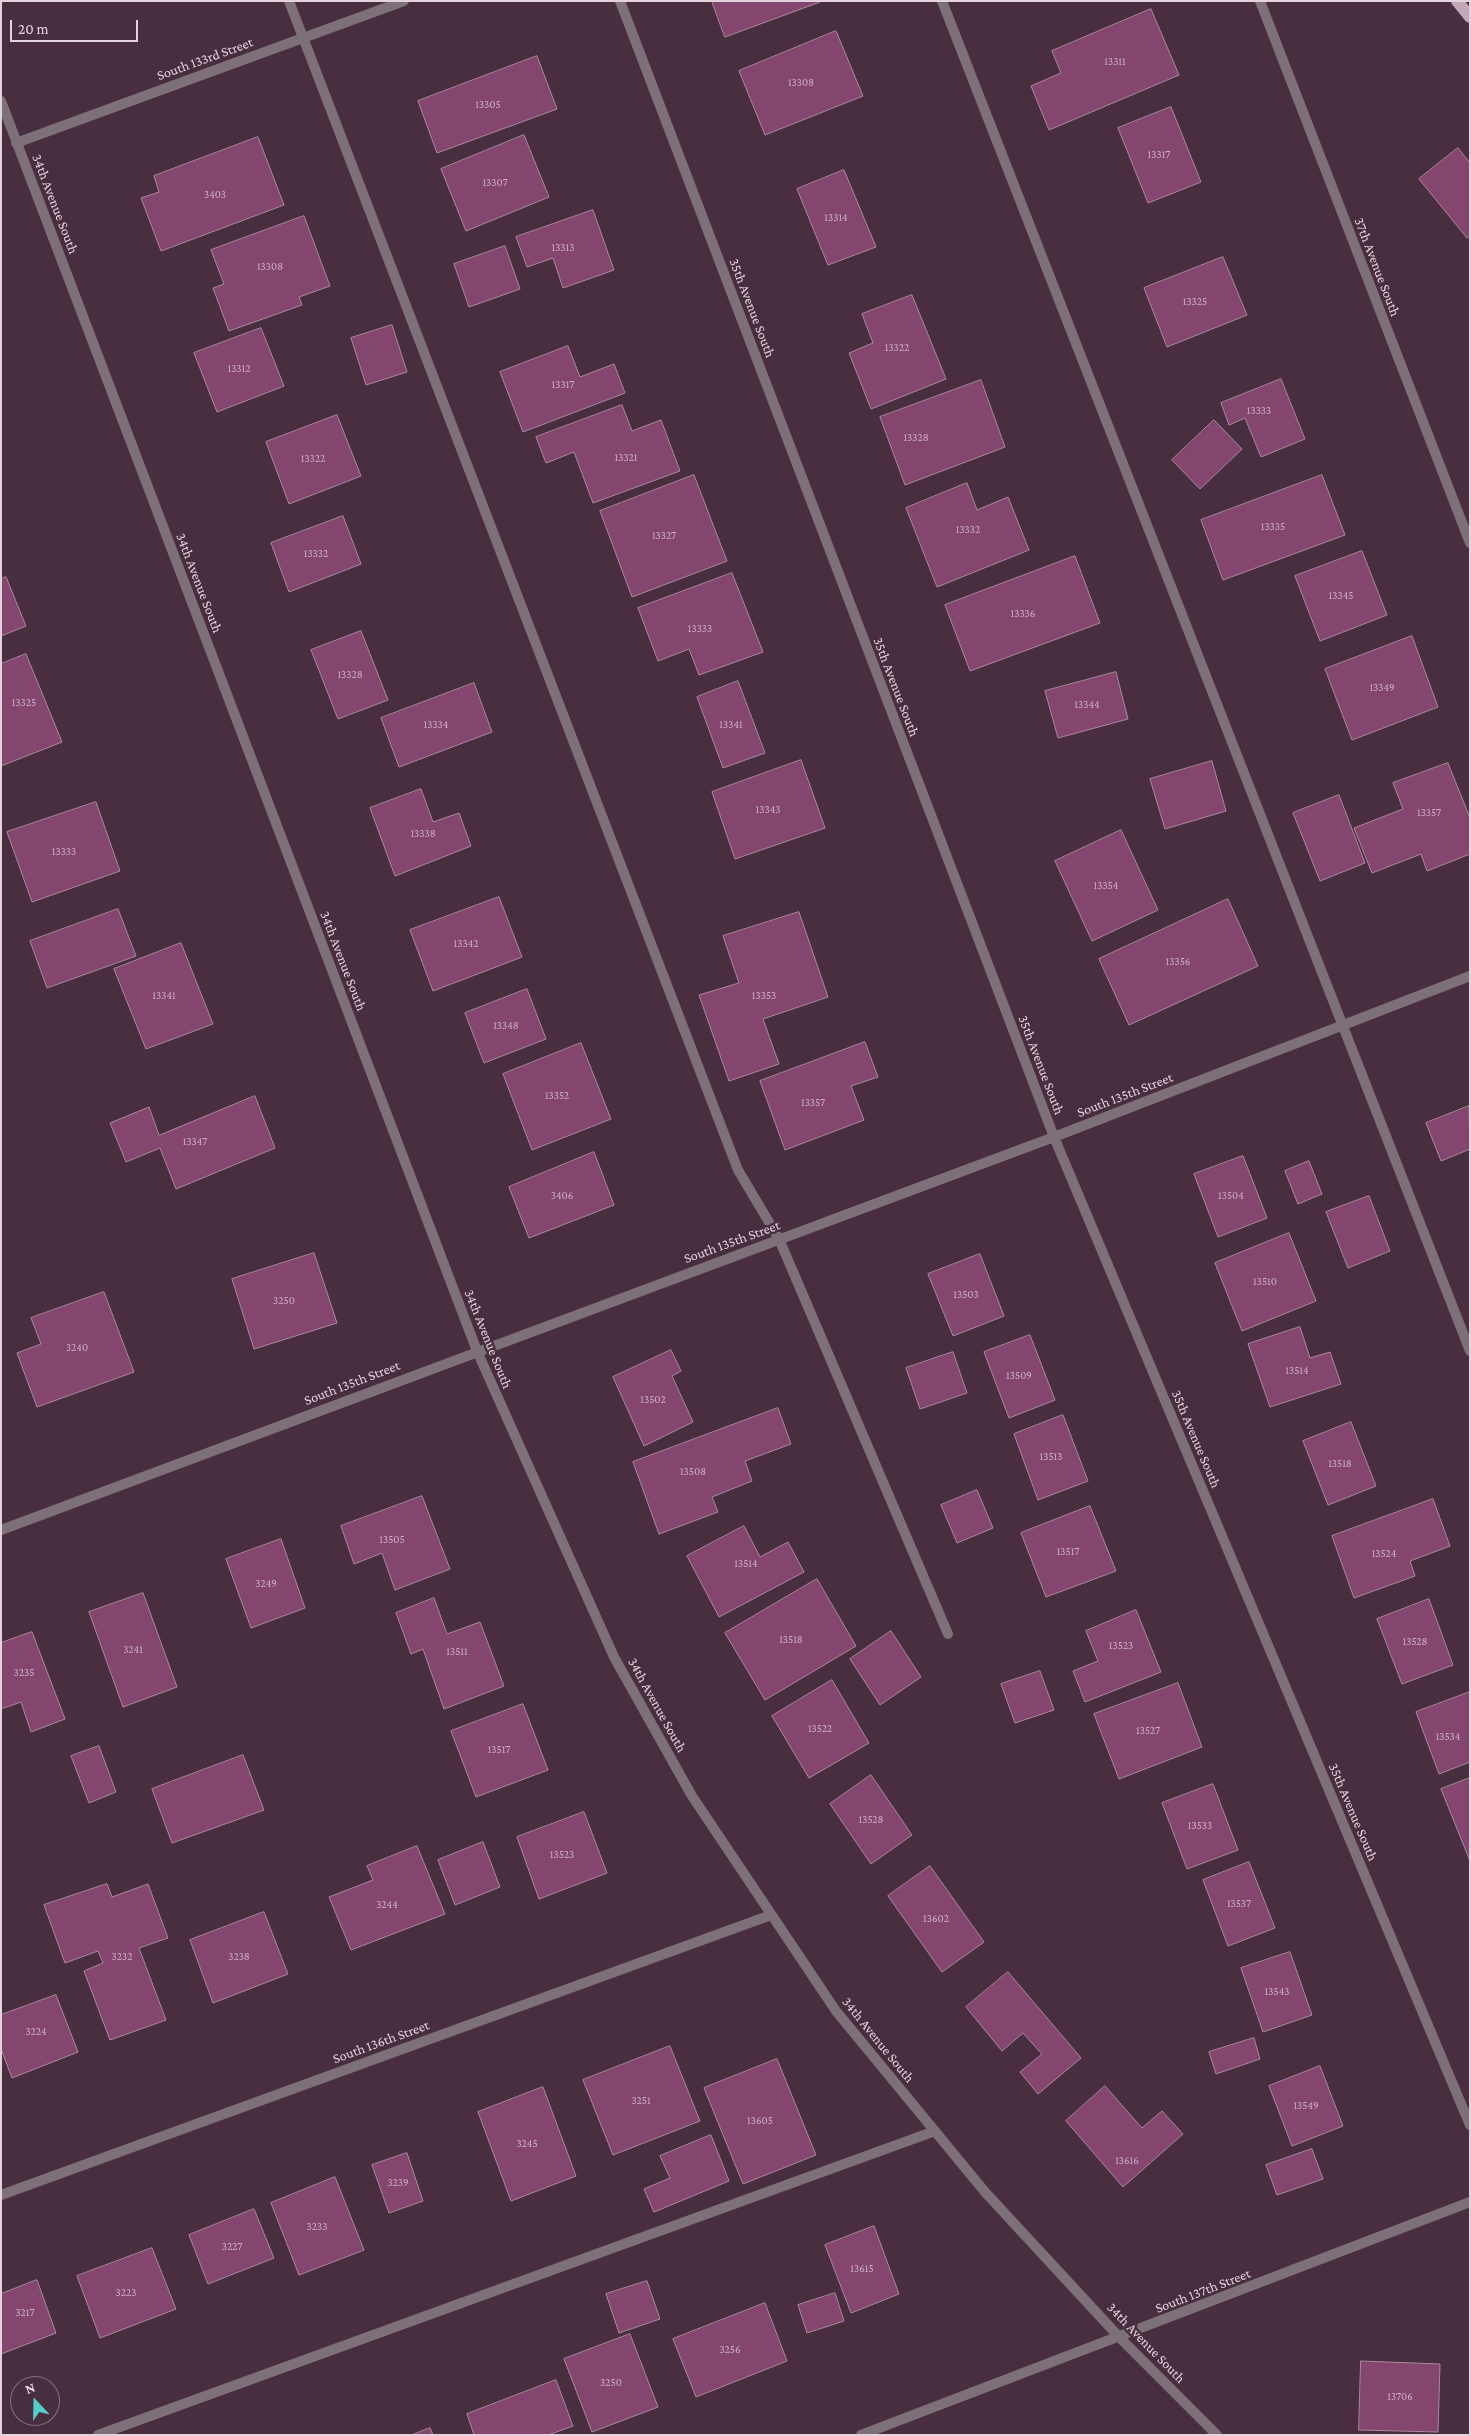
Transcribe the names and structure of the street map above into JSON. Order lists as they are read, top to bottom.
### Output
{
  "streets": {
    "street": [
      "South 133rd Street",
      "34th Avenue South",
      "37th Avenue South",
      "35th Avenue South",
      "South 135th Street",
      "South 136th Street",
      "South 137th Street"
    ]
  },
  "crossings": [
    ["South 133rd Street", "34th Avenue South"],
    ["34th Avenue South", "South 135th Street"],
    ["34th Avenue South", "South 136th Street"],
    ["34th Avenue South", "South 137th Street"],
    ["35th Avenue South", "South 135th Street"]
  ],
  "house_numbers": [
    "13311",
    "13308",
    "13305",
    "13317",
    "13307",
    "3403",
    "13314",
    "13313",
    "13308",
    "13325",
    "13322",
    "13312",
    "13317",
    "13333",
    "13328",
    "13321",
    "13322",
    "13335",
    "13332",
    "13327",
    "13332",
    "13345",
    "13336",
    "13333",
    "13328",
    "13349",
    "13325",
    "13344",
    "13334",
    "13341",
    "13343",
    "13357",
    "13338",
    "13333",
    "13354",
    "13342",
    "13356",
    "13341",
    "13353",
    "13348",
    "13352",
    "13357",
    "13347",
    "3406",
    "13504",
    "13510",
    "13503",
    "3250",
    "3240",
    "13514",
    "13509",
    "13502",
    "13513",
    "13518",
    "13508",
    "13505",
    "13517",
    "13524",
    "13514",
    "3249",
    "13518",
    "13528",
    "13523",
    "3241",
    "13511",
    "3235",
    "13522",
    "13527",
    "13534",
    "13517",
    "13528",
    "13533",
    "13523",
    "13537",
    "3244",
    "13602",
    "3232",
    "3238",
    "13543",
    "3224",
    "3251",
    "13549",
    "13605",
    "3245",
    "13616",
    "3239",
    "3233",
    "3227",
    "13615",
    "3223",
    "3217",
    "3256",
    "3250",
    "13706"
  ],
  "scale_bar": "20 m",
  "north": "top"
}
